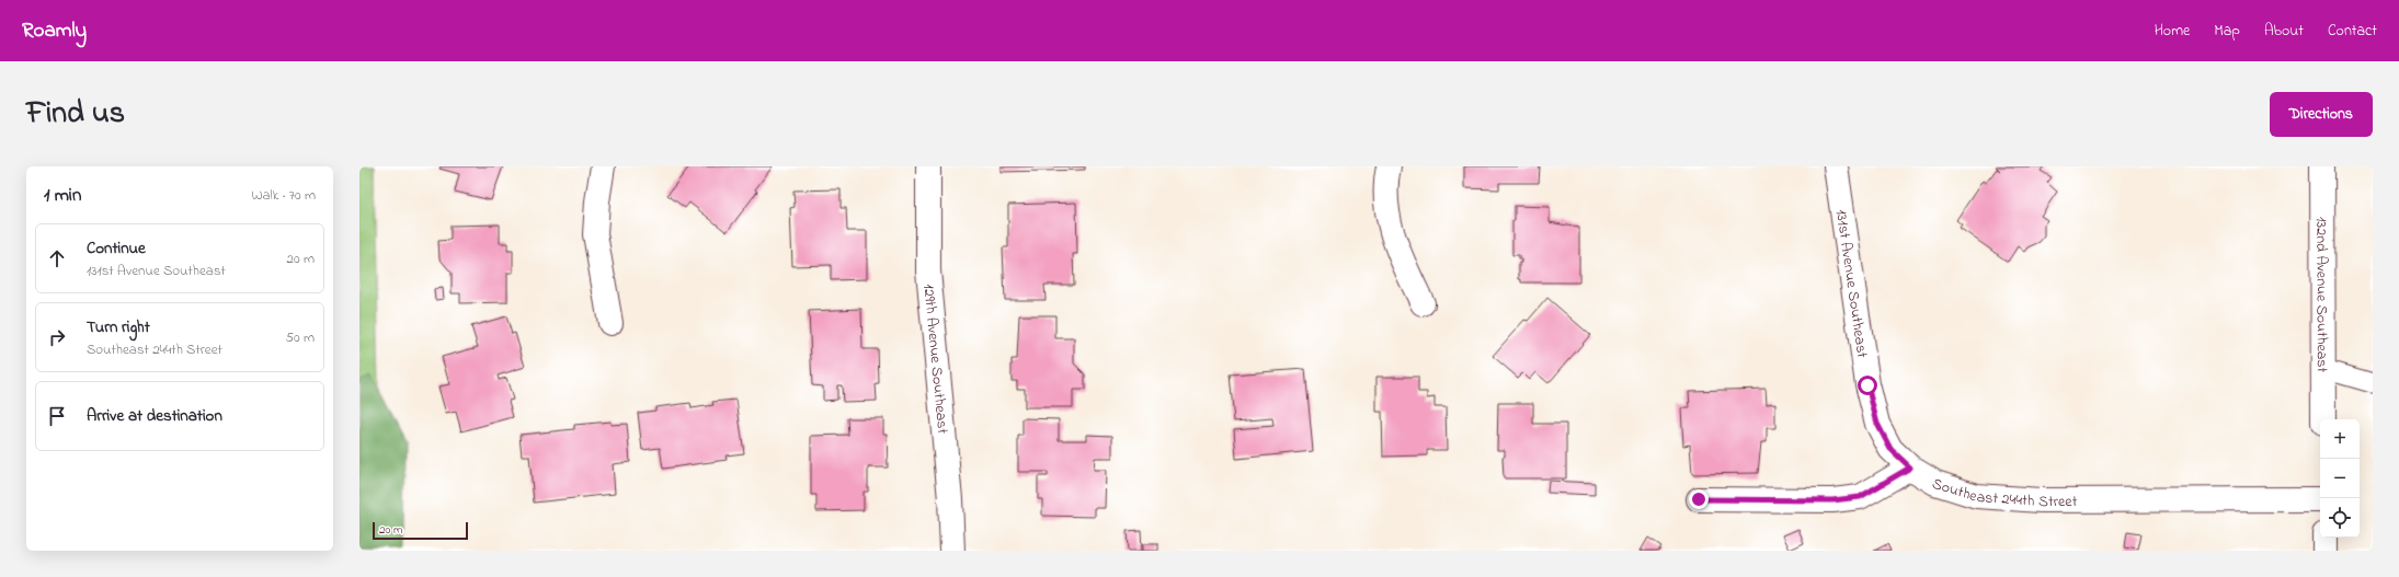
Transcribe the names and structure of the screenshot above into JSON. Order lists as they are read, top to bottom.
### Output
{
  "streets": {
    "street": [
      "131st Avenue Southeast",
      "132nd Avenue Southeast",
      "129th Avenue Southeast",
      "Southeast 244th Street"
    ]
  },
  "crossings": [
    ["131st Avenue Southeast", "Southeast 244th Street"]
  ],
  "scale_bar": "20 m",
  "page": {
    "header": "Roamly",
    "nav": [
      "Home",
      "Map",
      "About",
      "Contact"
    ],
    "title": "Find us",
    "buttons": "Directions",
    "heading": ["1 min", "Walk · 70 m"],
    "list": [
      ["Continue", "131st Avenue Southeast", "20 m"],
      ["Turn right", "Southeast 244th Street", "50 m"],
      "Arrive at destination"
    ],
    "map_buttons": ["+", "−"],
    "scale": "20 m"
  }
}
